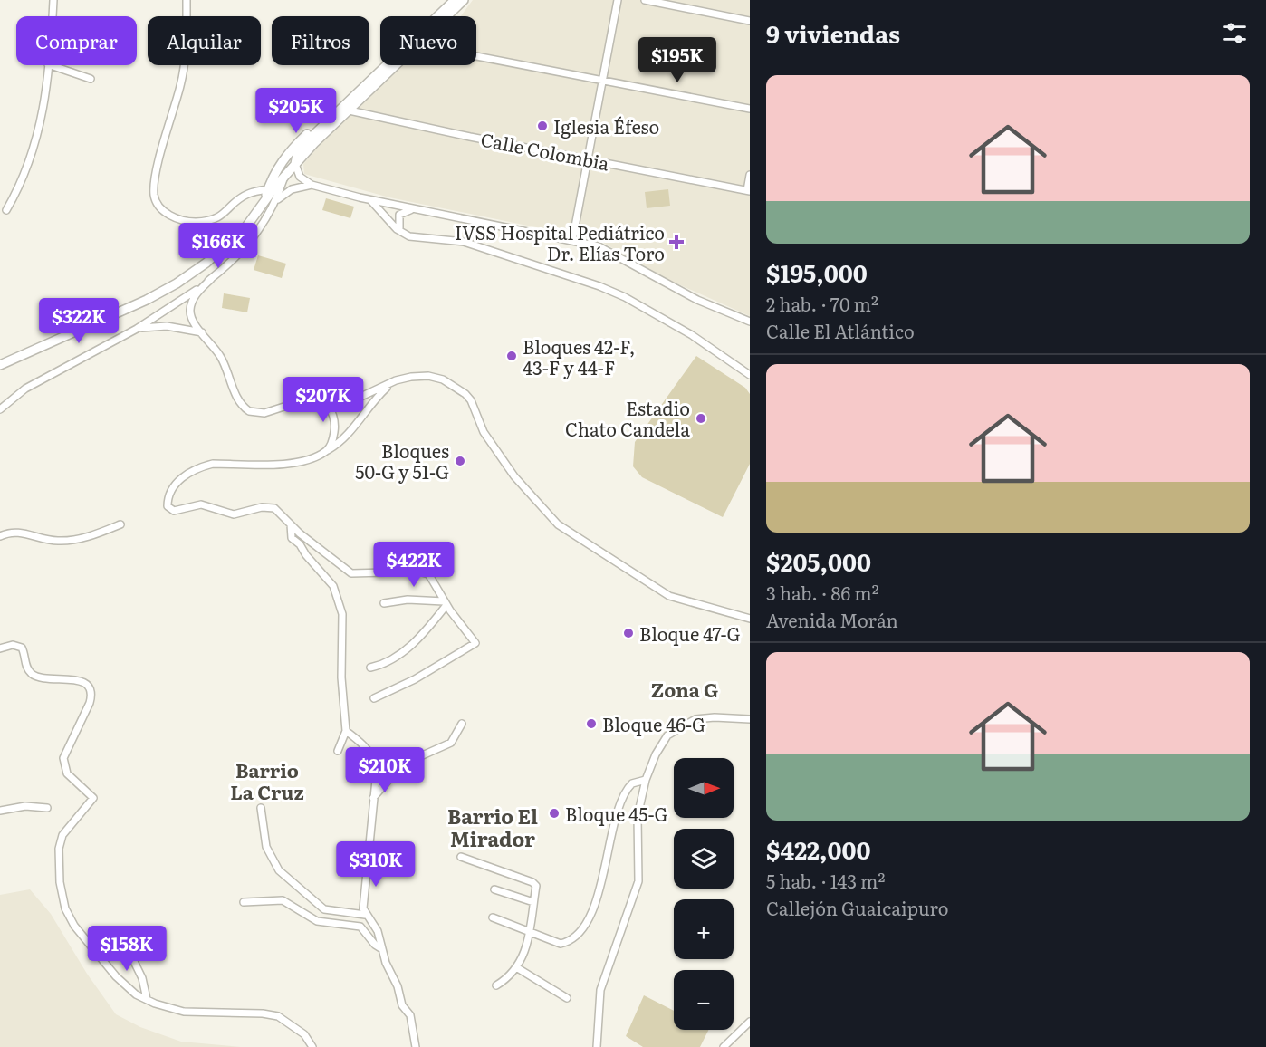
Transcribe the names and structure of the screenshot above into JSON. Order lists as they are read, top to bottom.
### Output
{
  "streets": {
    "street": ["Calle Colombia"]
  },
  "districts": ["Zona G", "Barrio La Cruz", "Barrio El Mirador"],
  "places": {
    "other": [
      "Iglesia Éfeso",
      "Bloques 42-F, 43-F y 44-F",
      "Estadio Chato Candela",
      "Bloques 50-G y 51-G",
      "Bloque 47-G",
      "Bloque 46-G",
      "Bloque 45-G"
    ],
    "health": ["IVSS Hospital Pediátrico Dr. Elías Toro"]
  },
  "north": "right",
  "page": {
    "heading": "9 viviendas",
    "chip": [
      "Comprar",
      "Alquilar",
      "Filtros",
      "Nuevo"
    ],
    "price": [
      "$195K",
      "$205K",
      "$166K",
      "$322K",
      "$207K",
      "$422K",
      "$210K",
      "$310K",
      "$158K"
    ],
    "list": [
      {
        "name": "$195,000",
        "note": "2 hab. · 70 m² · Calle El Atlántico"
      },
      {
        "name": "$205,000",
        "note": "3 hab. · 86 m² · Avenida Morán"
      },
      {
        "name": "$422,000",
        "note": "5 hab. · 143 m² · Callejón Guaicaipuro"
      }
    ],
    "map_buttons": ["+", "−"]
  }
}
